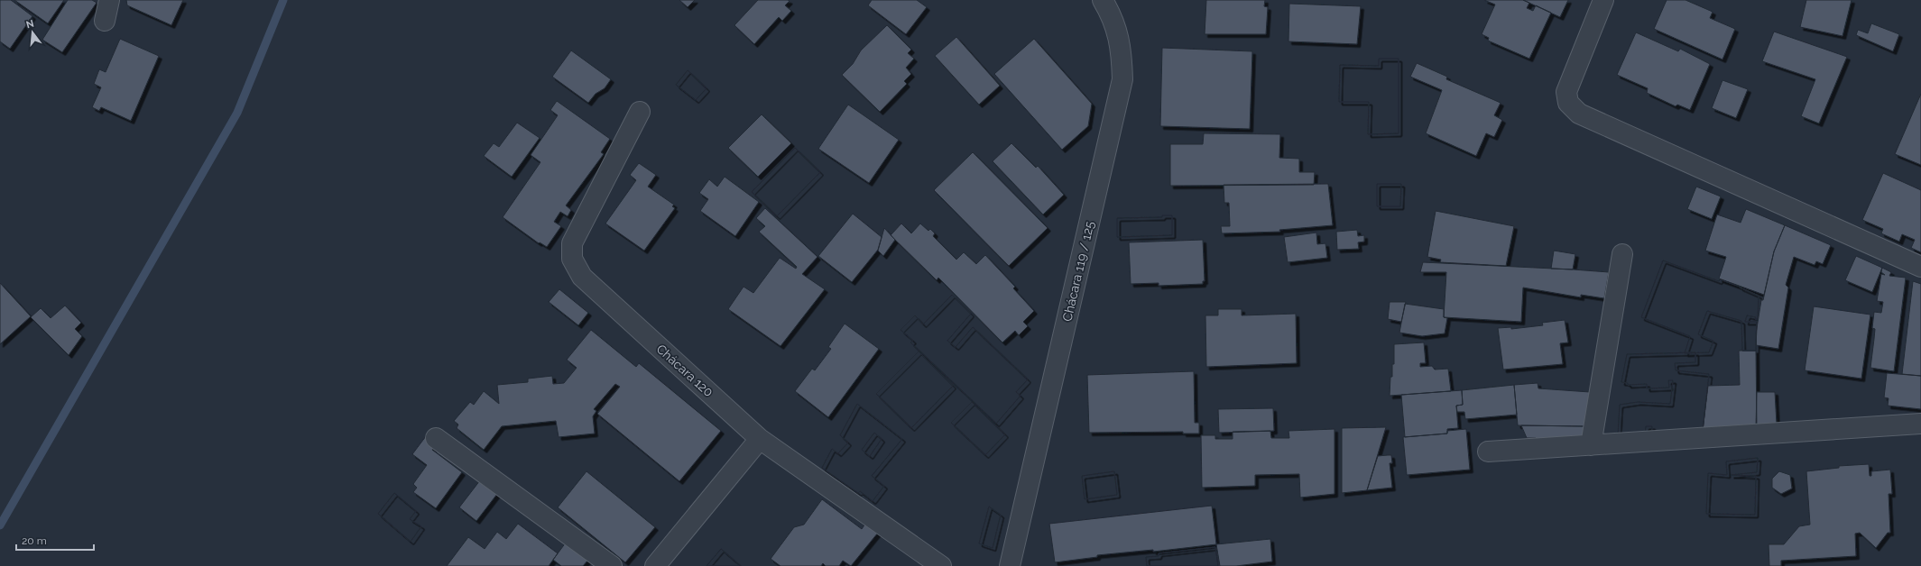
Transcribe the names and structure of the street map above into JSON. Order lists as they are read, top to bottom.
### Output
{
  "streets": {
    "street": ["Chácara 119 / 125", "Chácara 120"]
  },
  "scale_bar": "20 m",
  "north": "top"
}
